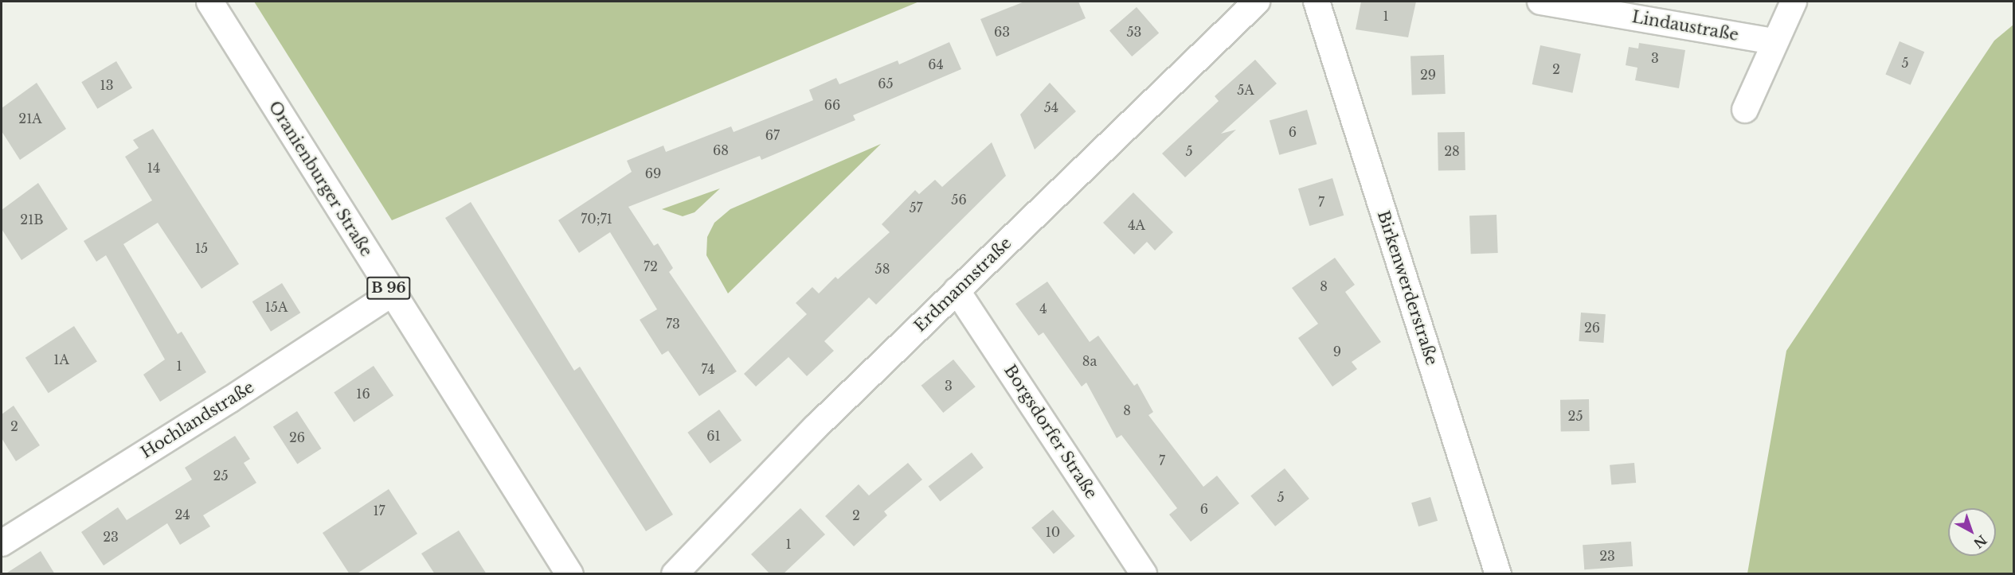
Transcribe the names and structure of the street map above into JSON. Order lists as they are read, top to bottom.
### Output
{
  "streets": {
    "main road": ["Oranienburger Straße", "B 96"],
    "street": [
      "Lindaustraße",
      "Erdmannstraße",
      "Birkenwerderstraße",
      "Hochlandstraße",
      "Borgsdorfer Straße"
    ]
  },
  "crossings": [
    ["Oranienburger Straße", "Hochlandstraße"],
    ["Erdmannstraße", "Borgsdorfer Straße"]
  ],
  "house_numbers": [
    "1",
    "63",
    "53",
    "3",
    "5",
    "64",
    "2",
    "29",
    "65",
    "13",
    "5A",
    "66",
    "54",
    "21A",
    "6",
    "67",
    "68",
    "5",
    "28",
    "14",
    "69",
    "56",
    "7",
    "57",
    "70;71",
    "21B",
    "4A",
    "15",
    "72",
    "58",
    "8",
    "15A",
    "4",
    "73",
    "26",
    "9",
    "1A",
    "8a",
    "1",
    "74",
    "3",
    "16",
    "8",
    "25",
    "2",
    "61",
    "26",
    "7",
    "25",
    "5",
    "6",
    "17",
    "24",
    "2",
    "10",
    "23",
    "1",
    "23"
  ],
  "north": "bottom right"
}
